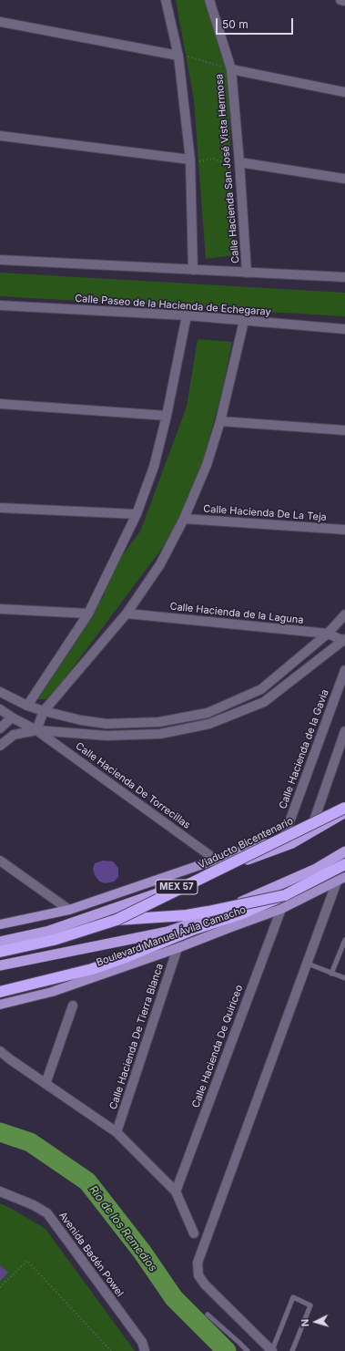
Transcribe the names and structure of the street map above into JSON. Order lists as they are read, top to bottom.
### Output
{
  "streets": {
    "highway": ["Viaducto Bicentenario", "MEX 57", "Boulevard Manuel Ávila Camacho"],
    "street": [
      "Calle Hacienda San José Vista Hermosa",
      "Calle Paseo de la Hacienda de Echegaray",
      "Calle Hacienda De La Teja",
      "Calle Hacienda de la Laguna",
      "Calle Hacienda de la Gavia",
      "Calle Hacienda De Torrecillas",
      "Calle Hacienda De Tierra Blanca",
      "Calle Hacienda De Quiriceo",
      "Avenida Badén Powel"
    ]
  },
  "crossings": [
    ["Boulevard Manuel Ávila Camacho", "Calle Hacienda De Tierra Blanca"],
    ["Boulevard Manuel Ávila Camacho", "Calle Hacienda De Quiriceo"]
  ],
  "water": ["Río de los Remedios"],
  "scale_bar": "50 m",
  "north": "left"
}
